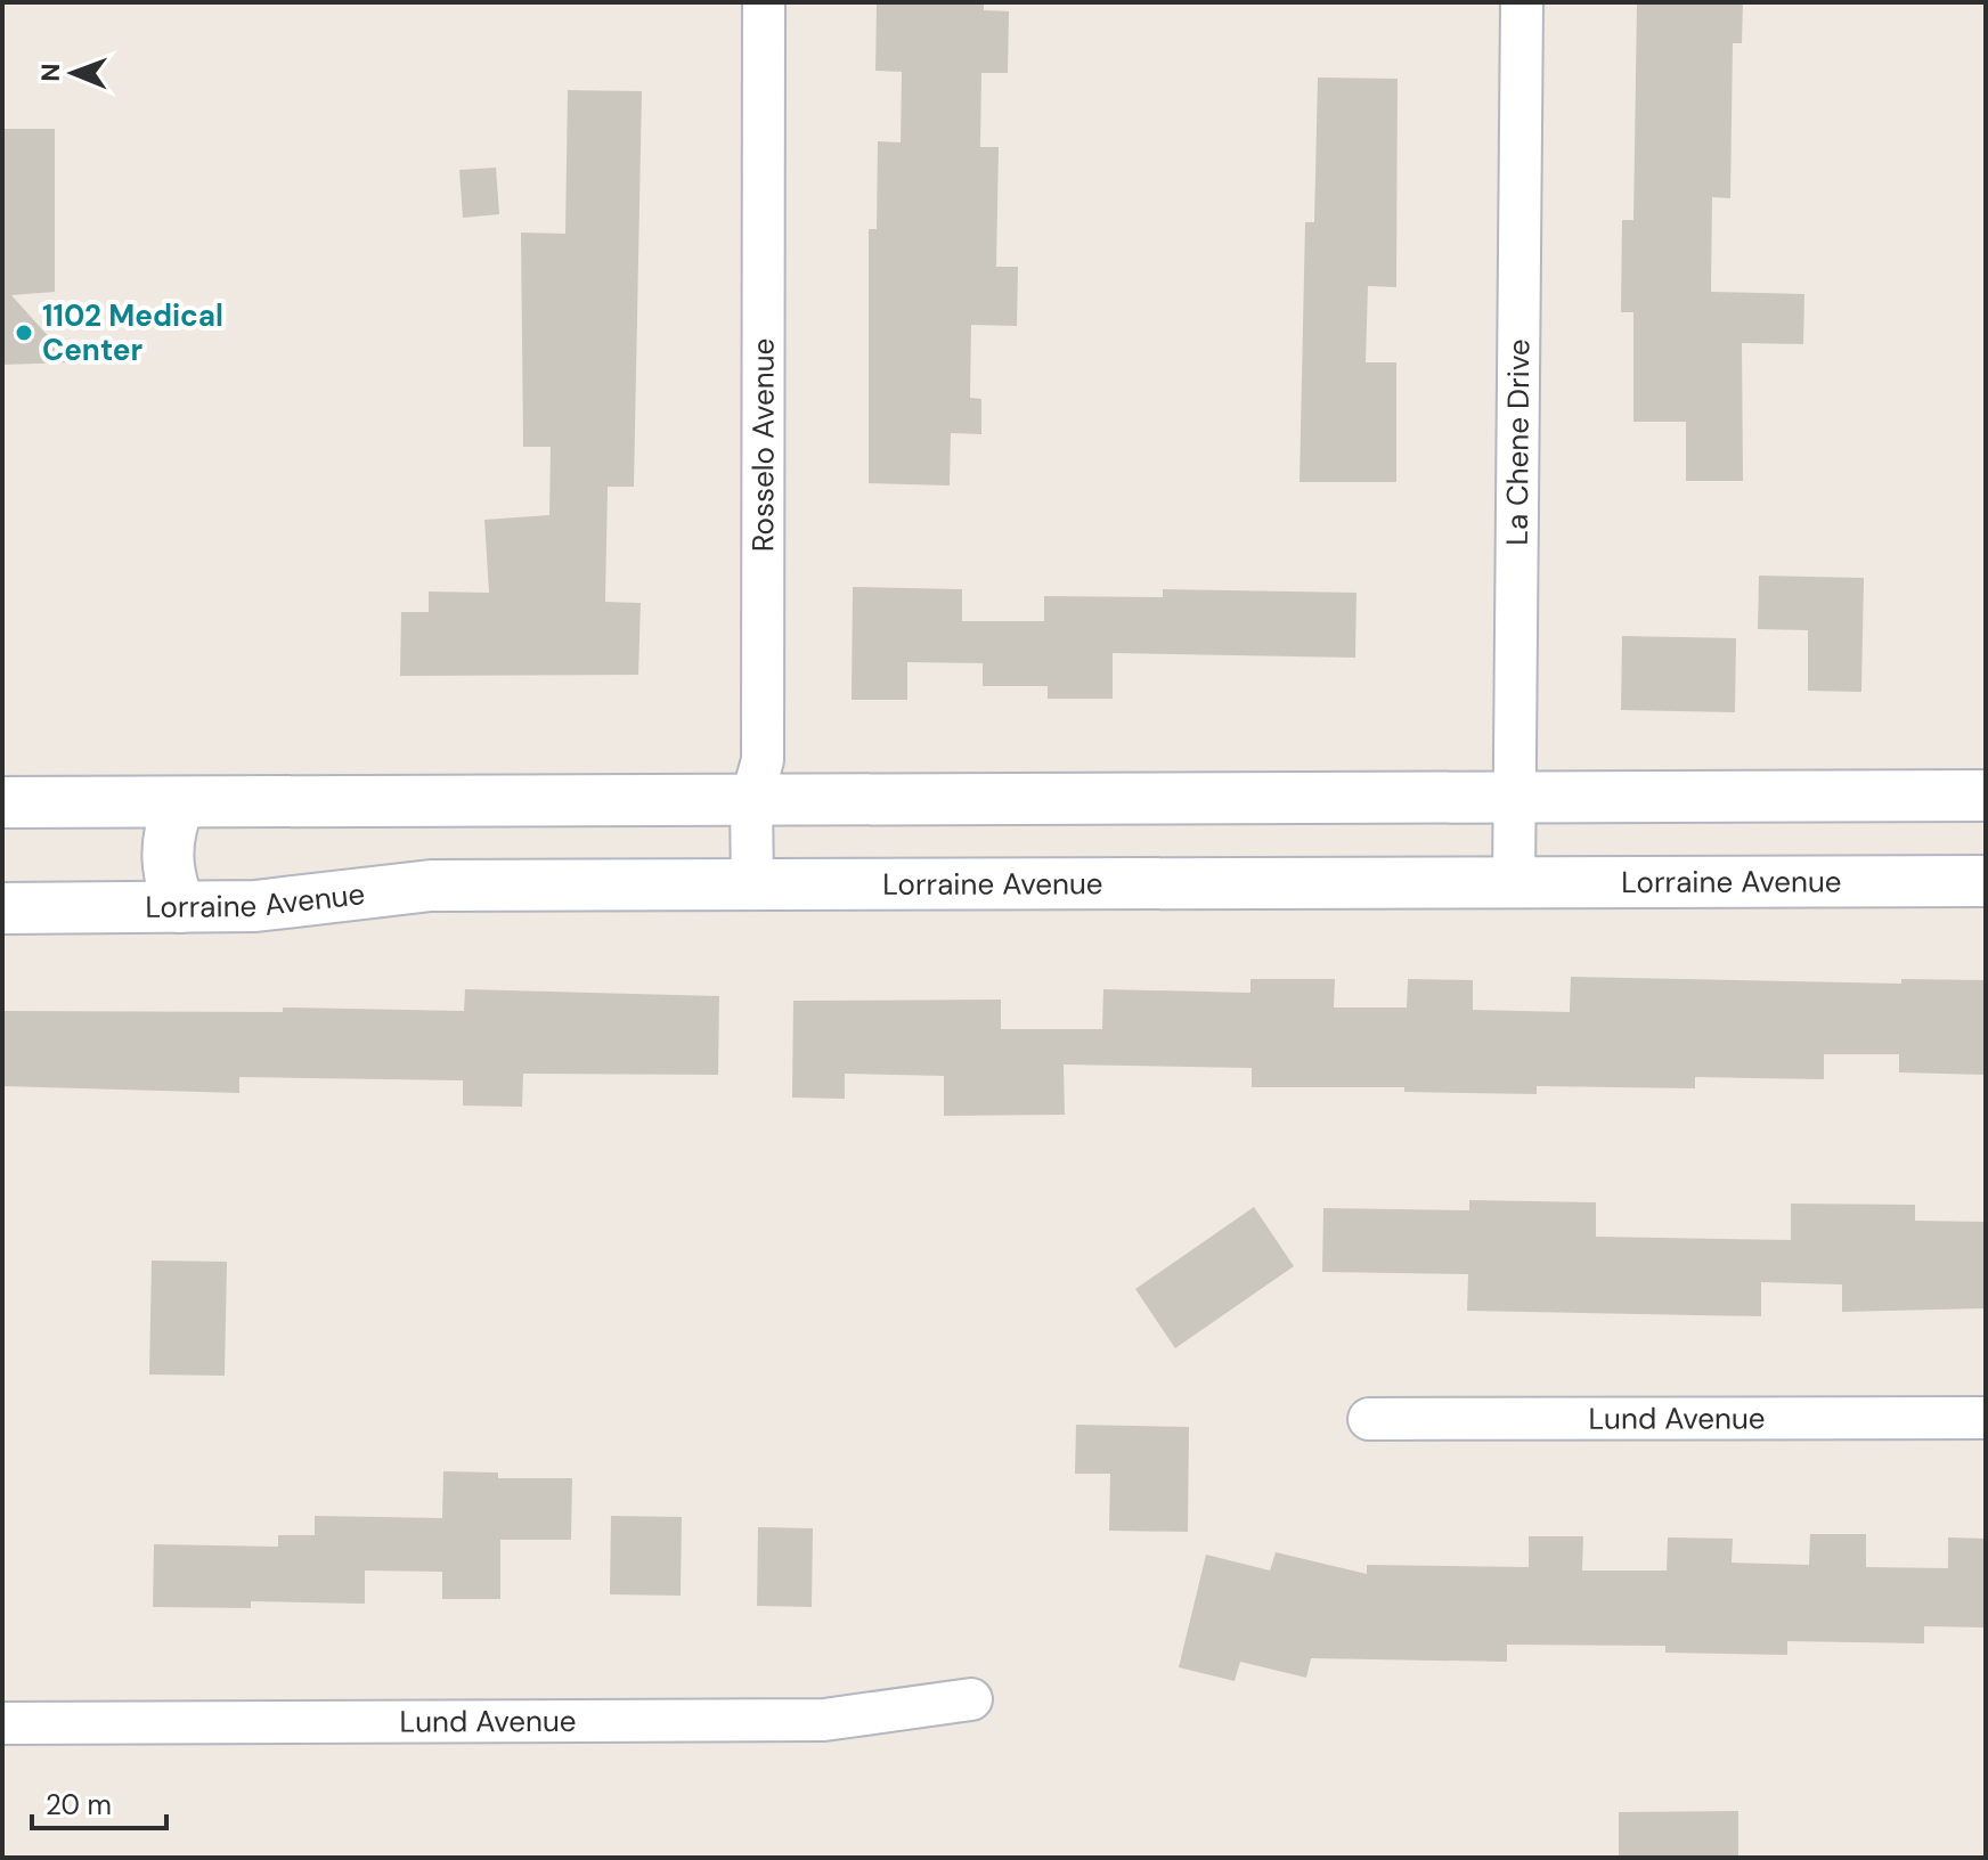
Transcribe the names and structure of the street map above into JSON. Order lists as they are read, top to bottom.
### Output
{
  "streets": {
    "street": [
      "La Chene Drive",
      "Rosselo Avenue",
      "Lorraine Avenue",
      "Lund Avenue"
    ]
  },
  "crossings": [
    ["La Chene Drive", "Lorraine Avenue"],
    ["Rosselo Avenue", "Lorraine Avenue"]
  ],
  "places": ["1102 Medical Center"],
  "scale_bar": "20 m",
  "north": "left"
}
